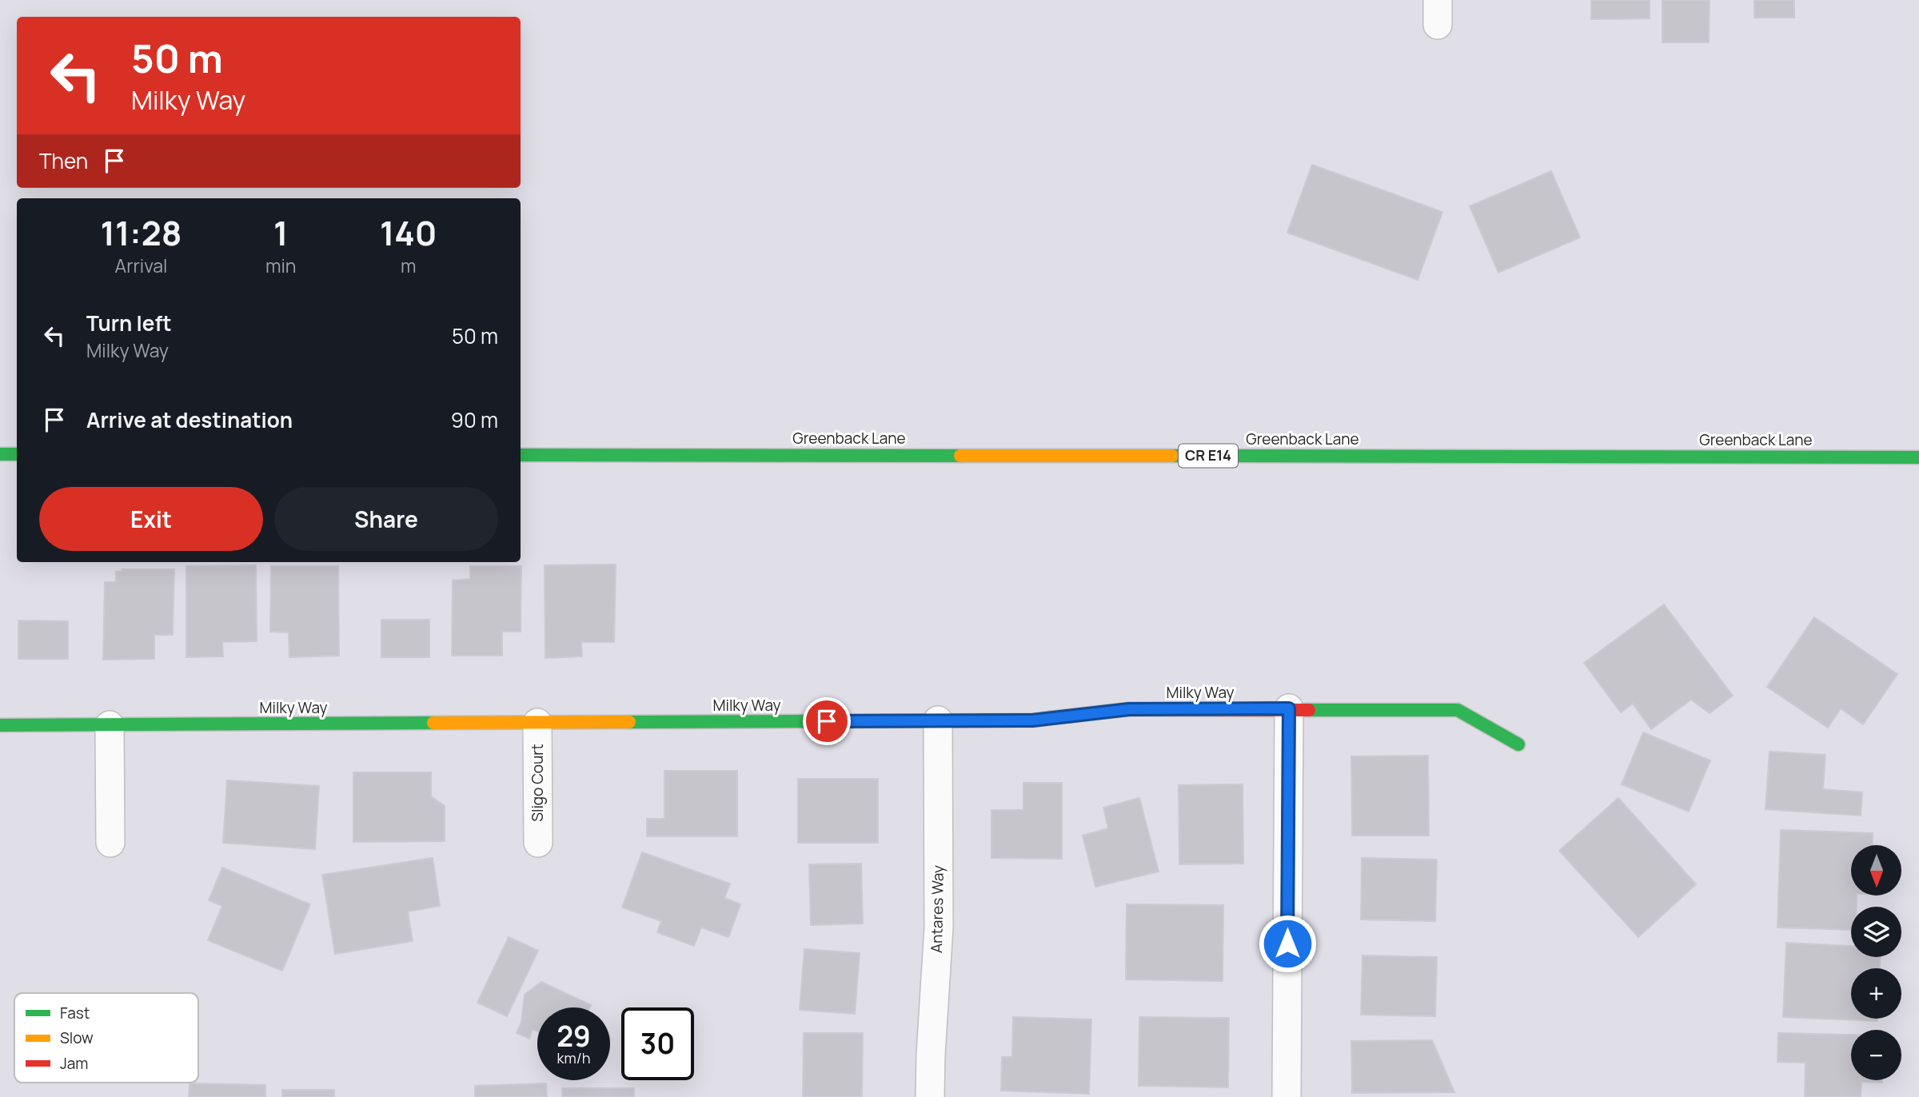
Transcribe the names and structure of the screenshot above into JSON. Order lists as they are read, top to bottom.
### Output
{
  "streets": {
    "street": [
      "Greenback Lane",
      "CR E14",
      "Milky Way",
      "Sligo Court",
      "Antares Way"
    ]
  },
  "crossings": [
    ["Milky Way", "Sligo Court"],
    ["Milky Way", "Antares Way"]
  ],
  "legend": ["Fast", "Slow", "Jam"],
  "north": "bottom",
  "page": {
    "turn": ["50 m", "Milky Way"],
    "then": "Then",
    "eta": [
      "11:28",
      "Arrival",
      "1",
      "min",
      "140",
      "m"
    ],
    "list": [
      {
        "name": "Turn left",
        "note": "Milky Way",
        "value": "50 m"
      },
      {
        "name": "Arrive at destination",
        "value": "90 m"
      }
    ],
    "buttons": ["Exit", "Share"],
    "map_buttons": ["+", "−"],
    "speed": "29 km/h",
    "limit": "30"
  }
}
